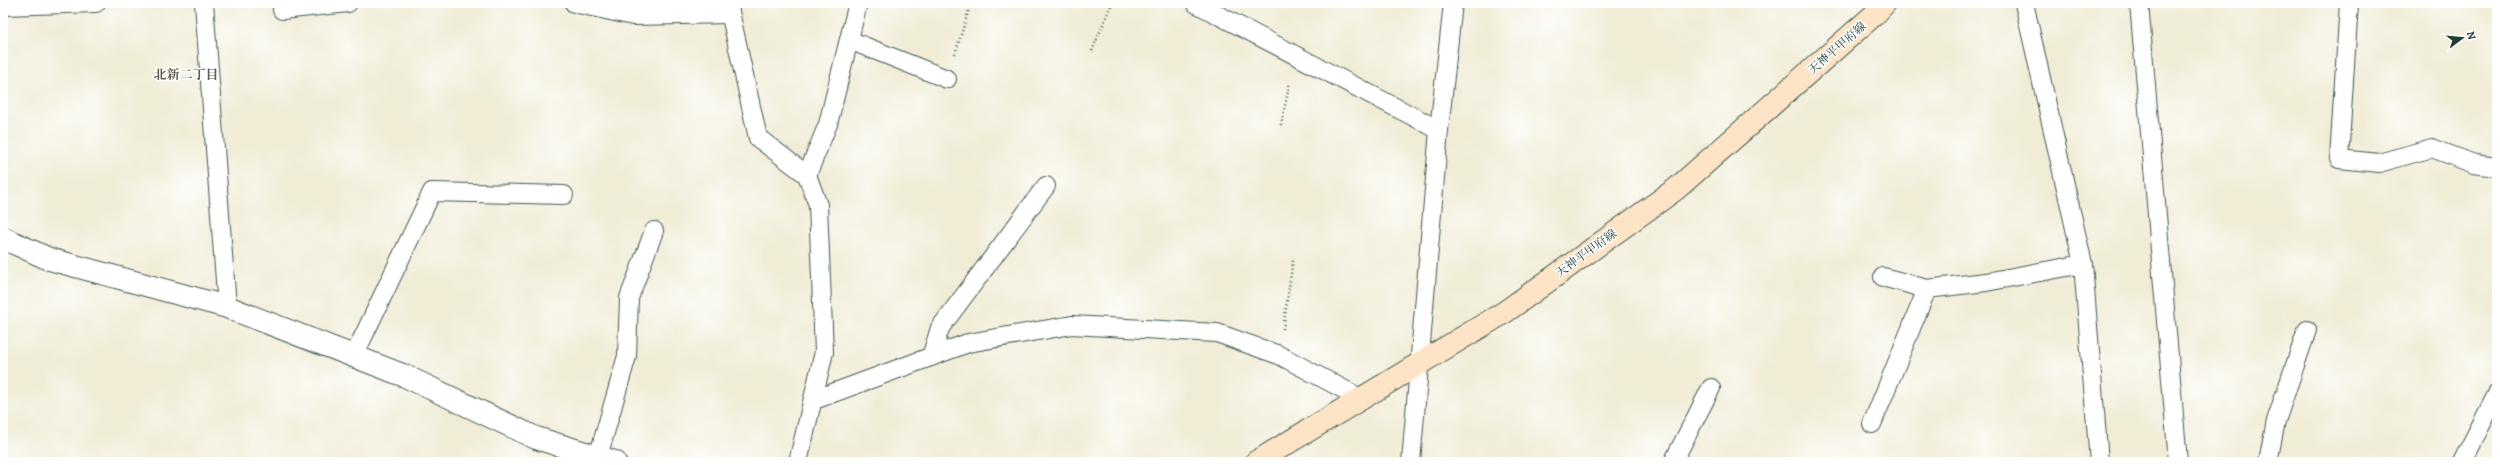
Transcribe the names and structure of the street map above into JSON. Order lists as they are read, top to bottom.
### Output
{
  "streets": {
    "main road": ["天神平甲府線"]
  },
  "districts": ["北新二丁目"],
  "north": "right"
}
